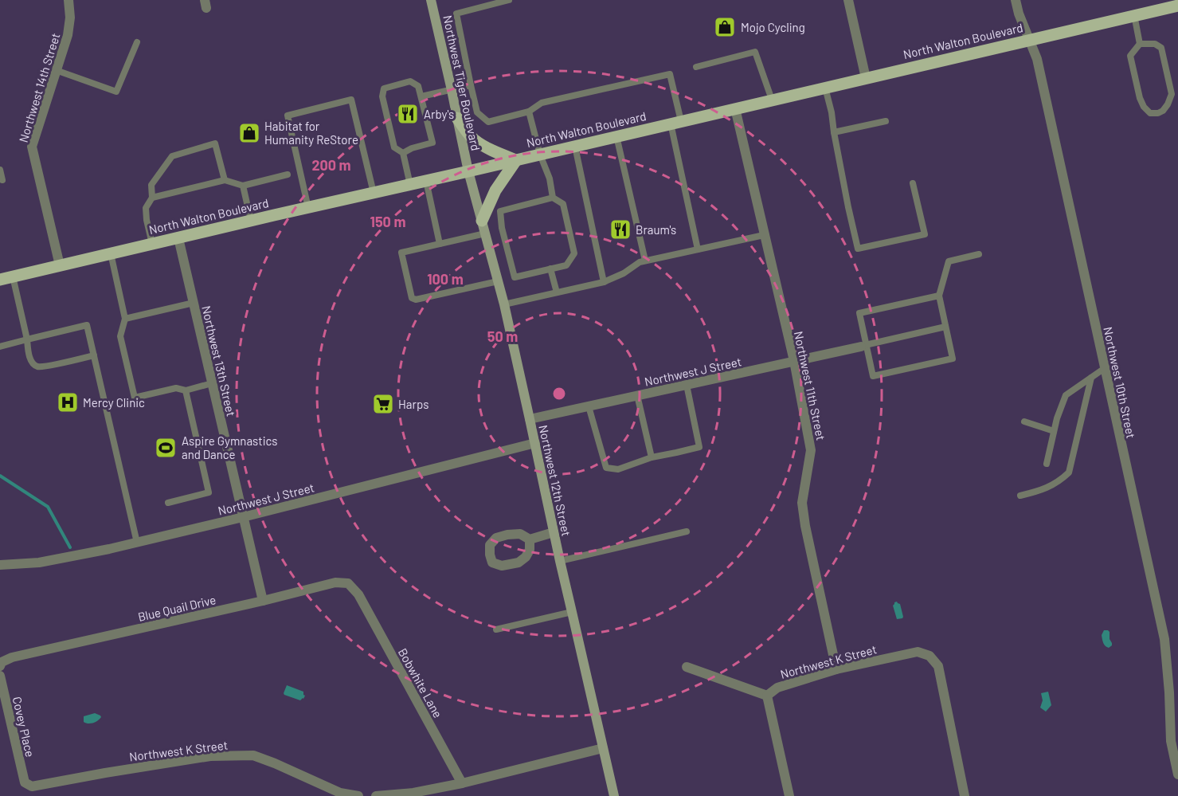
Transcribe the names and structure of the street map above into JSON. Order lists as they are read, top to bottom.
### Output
{
  "streets": {
    "main road": ["North Walton Boulevard"],
    "street": [
      "Northwest Tiger Boulevard",
      "Northwest 14th Street",
      "Northwest 13th Street",
      "Northwest J Street",
      "Northwest 10th Street",
      "Northwest 11th Street",
      "Northwest 12th Street",
      "Blue Quail Drive",
      "Northwest K Street",
      "Bobwhite Lane",
      "Covey Place"
    ]
  },
  "crossings": [
    ["North Walton Boulevard", "Northwest Tiger Boulevard"],
    ["North Walton Boulevard", "Northwest 14th Street"],
    ["North Walton Boulevard", "Northwest 13th Street"],
    ["North Walton Boulevard", "Northwest 10th Street"],
    ["North Walton Boulevard", "Northwest 11th Street"],
    ["North Walton Boulevard", "Northwest 12th Street"],
    ["Northwest Tiger Boulevard", "Northwest 12th Street"],
    ["Northwest 13th Street", "Northwest J Street"],
    ["Northwest 13th Street", "Blue Quail Drive"],
    ["Northwest J Street", "Northwest 11th Street"],
    ["Northwest J Street", "Northwest 12th Street"],
    ["Northwest 11th Street", "Northwest K Street"],
    ["Blue Quail Drive", "Bobwhite Lane"],
    ["Northwest K Street", "Covey Place"]
  ],
  "places": {
    "shop": ["Mojo Cycling", "Habitat for Humanity ReStore"],
    "restaurant": ["Arby's", "Braum's"],
    "hospital": ["Mercy Clinic"],
    "supermarket": ["Harps"],
    "sports": ["Aspire Gymnastics and Dance"]
  },
  "rings": [
    "200 m",
    "150 m",
    "100 m",
    "50 m"
  ]
}
